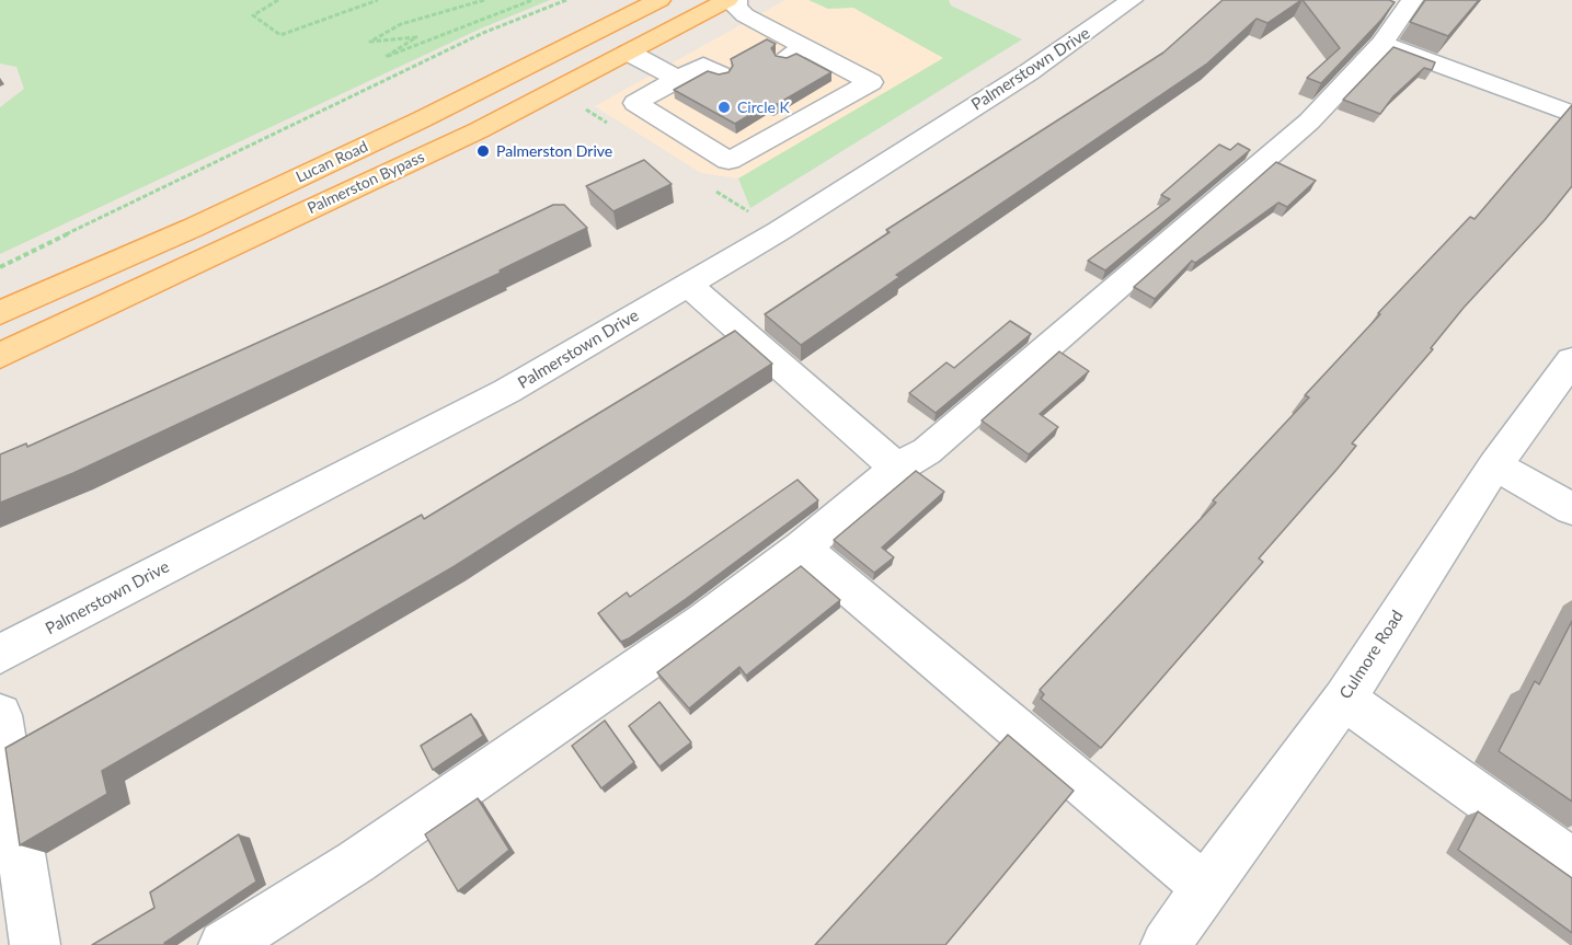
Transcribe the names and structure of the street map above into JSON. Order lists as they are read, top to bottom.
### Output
{
  "streets": {
    "main road": ["Lucan Road", "Palmerston Bypass"],
    "street": ["Palmerstown Drive", "Culmore Road"]
  },
  "places": ["Circle K", "Palmerston Drive"]
}
